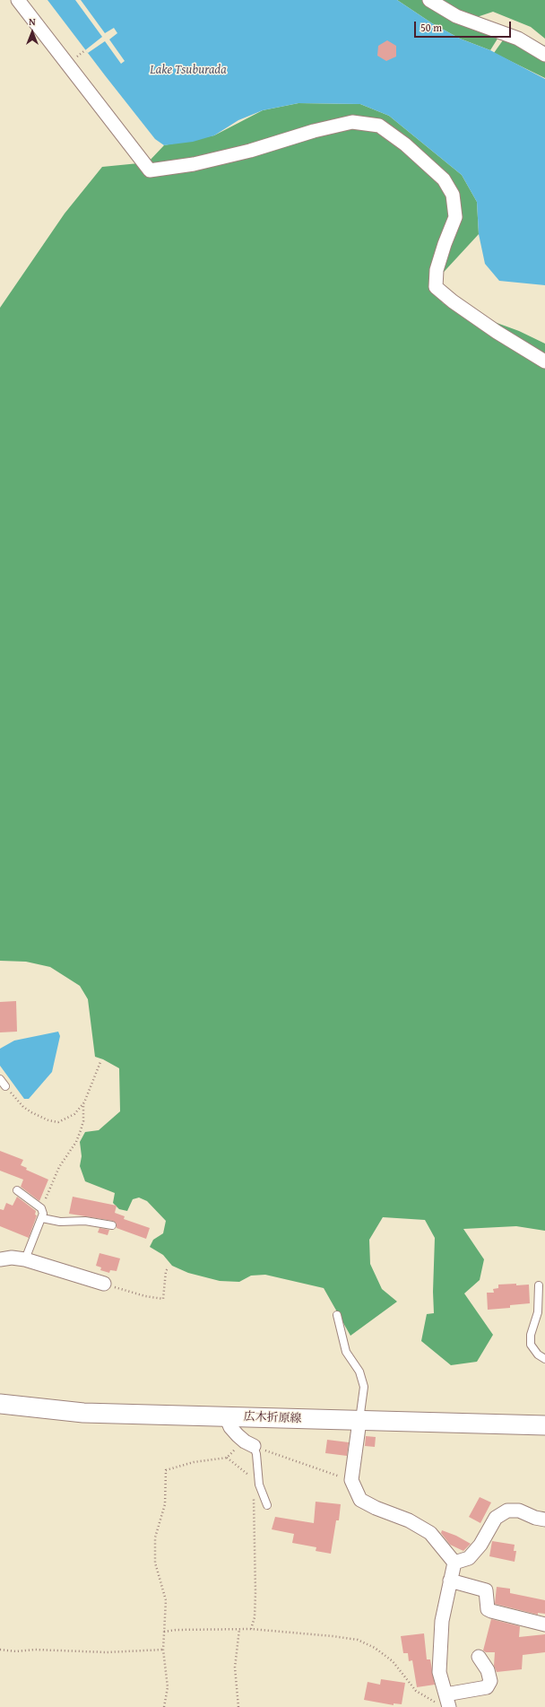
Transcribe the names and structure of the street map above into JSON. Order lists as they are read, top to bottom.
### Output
{
  "streets": {
    "main road": ["広木折原線"]
  },
  "water": ["Lake Tsuburada"],
  "scale_bar": "50 m",
  "north": "top"
}
